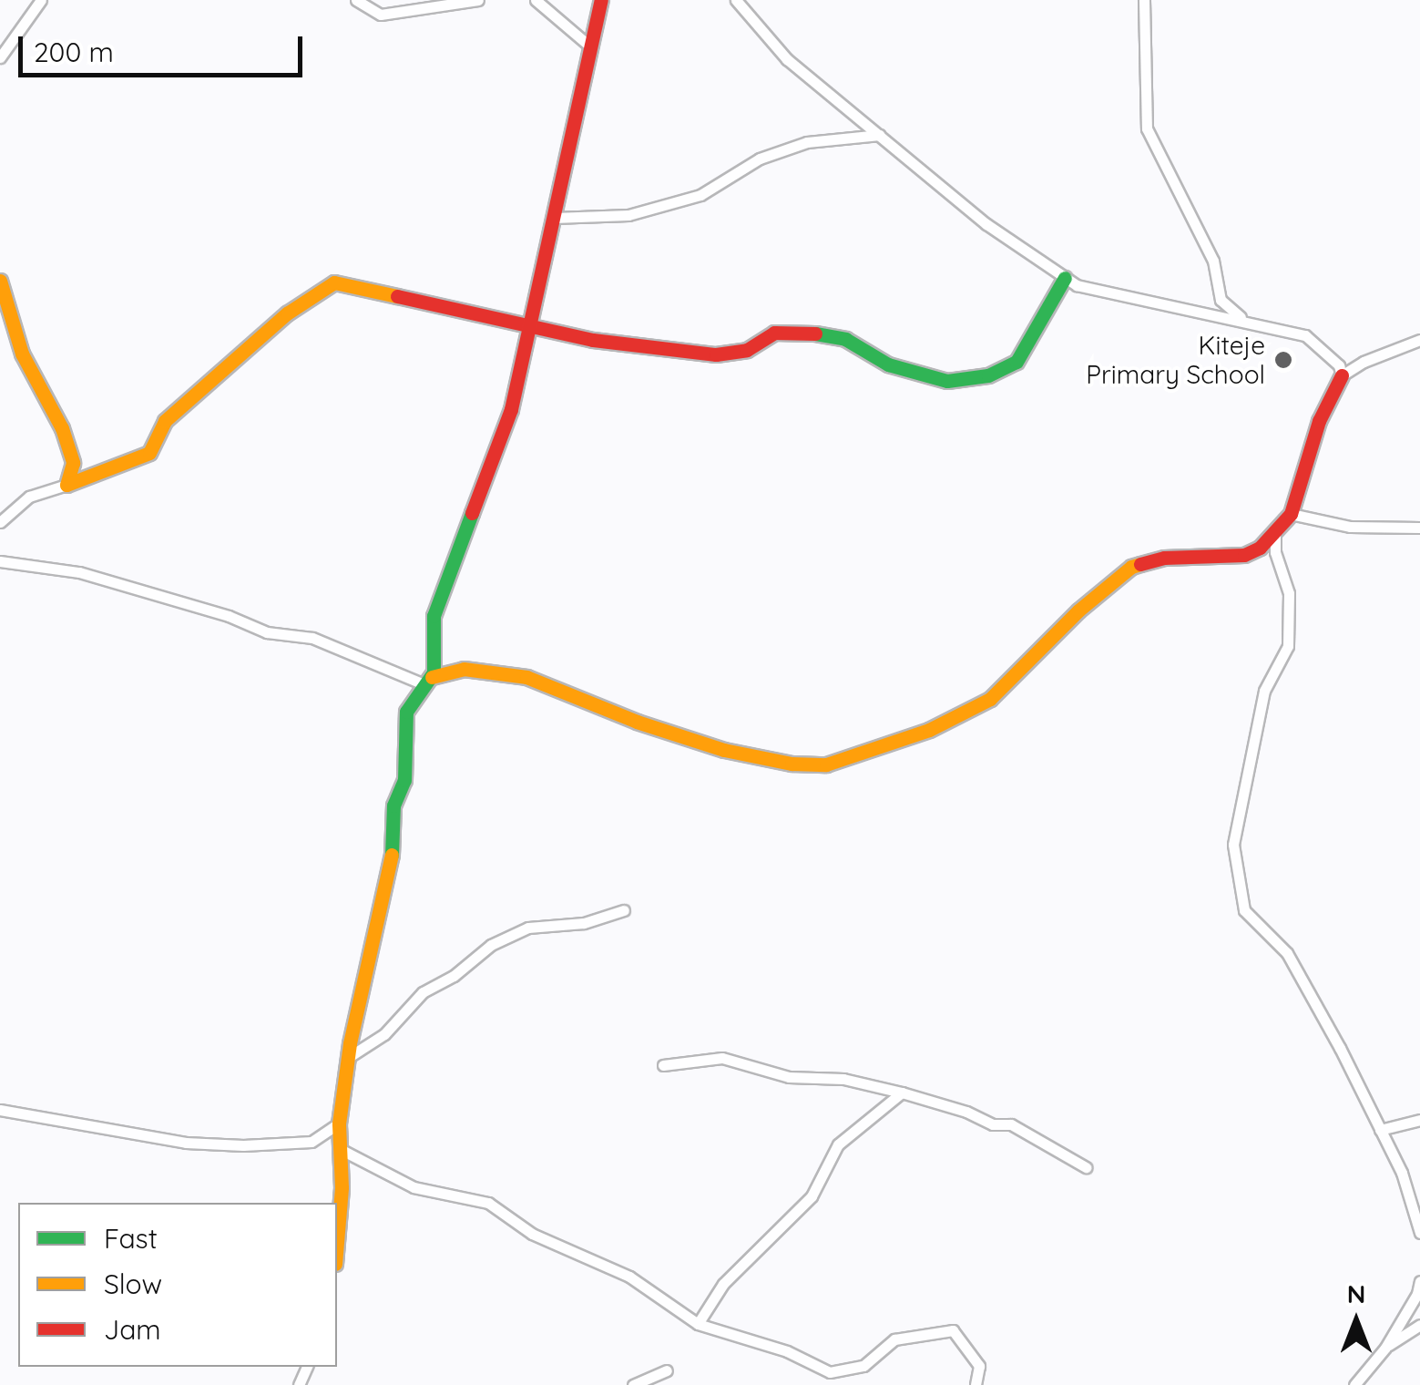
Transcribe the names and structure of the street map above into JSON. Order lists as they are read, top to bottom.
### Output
{
  "places": ["Kiteje Primary School"],
  "legend": ["Fast", "Slow", "Jam"],
  "scale_bar": "200 m",
  "north": "top"
}
